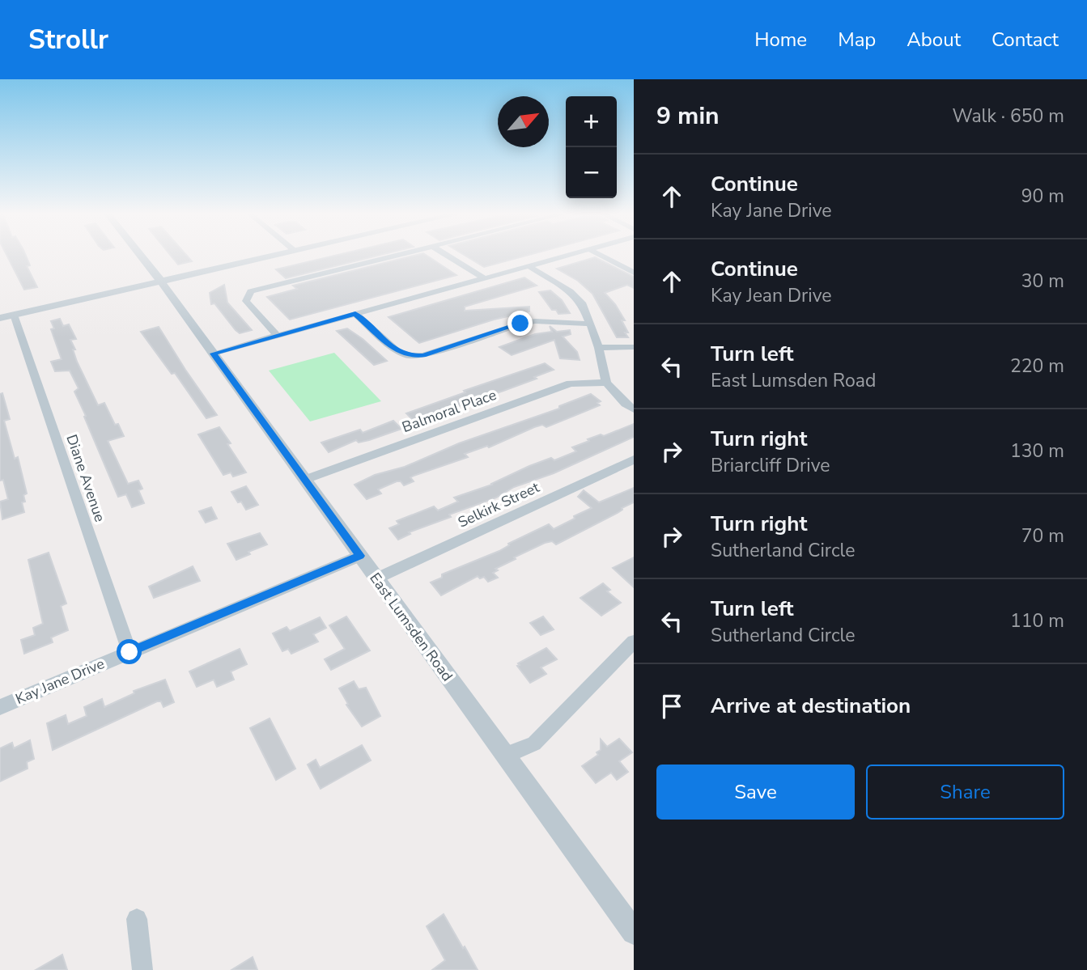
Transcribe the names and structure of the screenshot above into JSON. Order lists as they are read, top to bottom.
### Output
{
  "streets": {
    "street": [
      "Balmoral Place",
      "Diane Avenue",
      "Selkirk Street",
      "East Lumsden Road",
      "Kay Jane Drive"
    ]
  },
  "crossings": [
    ["Balmoral Place", "East Lumsden Road"],
    ["Diane Avenue", "Kay Jane Drive"],
    ["Selkirk Street", "East Lumsden Road"],
    ["East Lumsden Road", "Kay Jane Drive"]
  ],
  "north": "top right",
  "page": {
    "header": "Strollr",
    "nav": [
      "Home",
      "Map",
      "About",
      "Contact"
    ],
    "heading": ["9 min", "Walk · 650 m"],
    "map_buttons": ["+", "−"],
    "list": [
      ["Continue", "Kay Jane Drive", "90 m"],
      ["Continue", "Kay Jean Drive", "30 m"],
      ["Turn left", "East Lumsden Road", "220 m"],
      ["Turn right", "Briarcliff Drive", "130 m"],
      ["Turn right", "Sutherland Circle", "70 m"],
      ["Turn left", "Sutherland Circle", "110 m"],
      "Arrive at destination"
    ],
    "buttons": ["Save", "Share"]
  }
}
